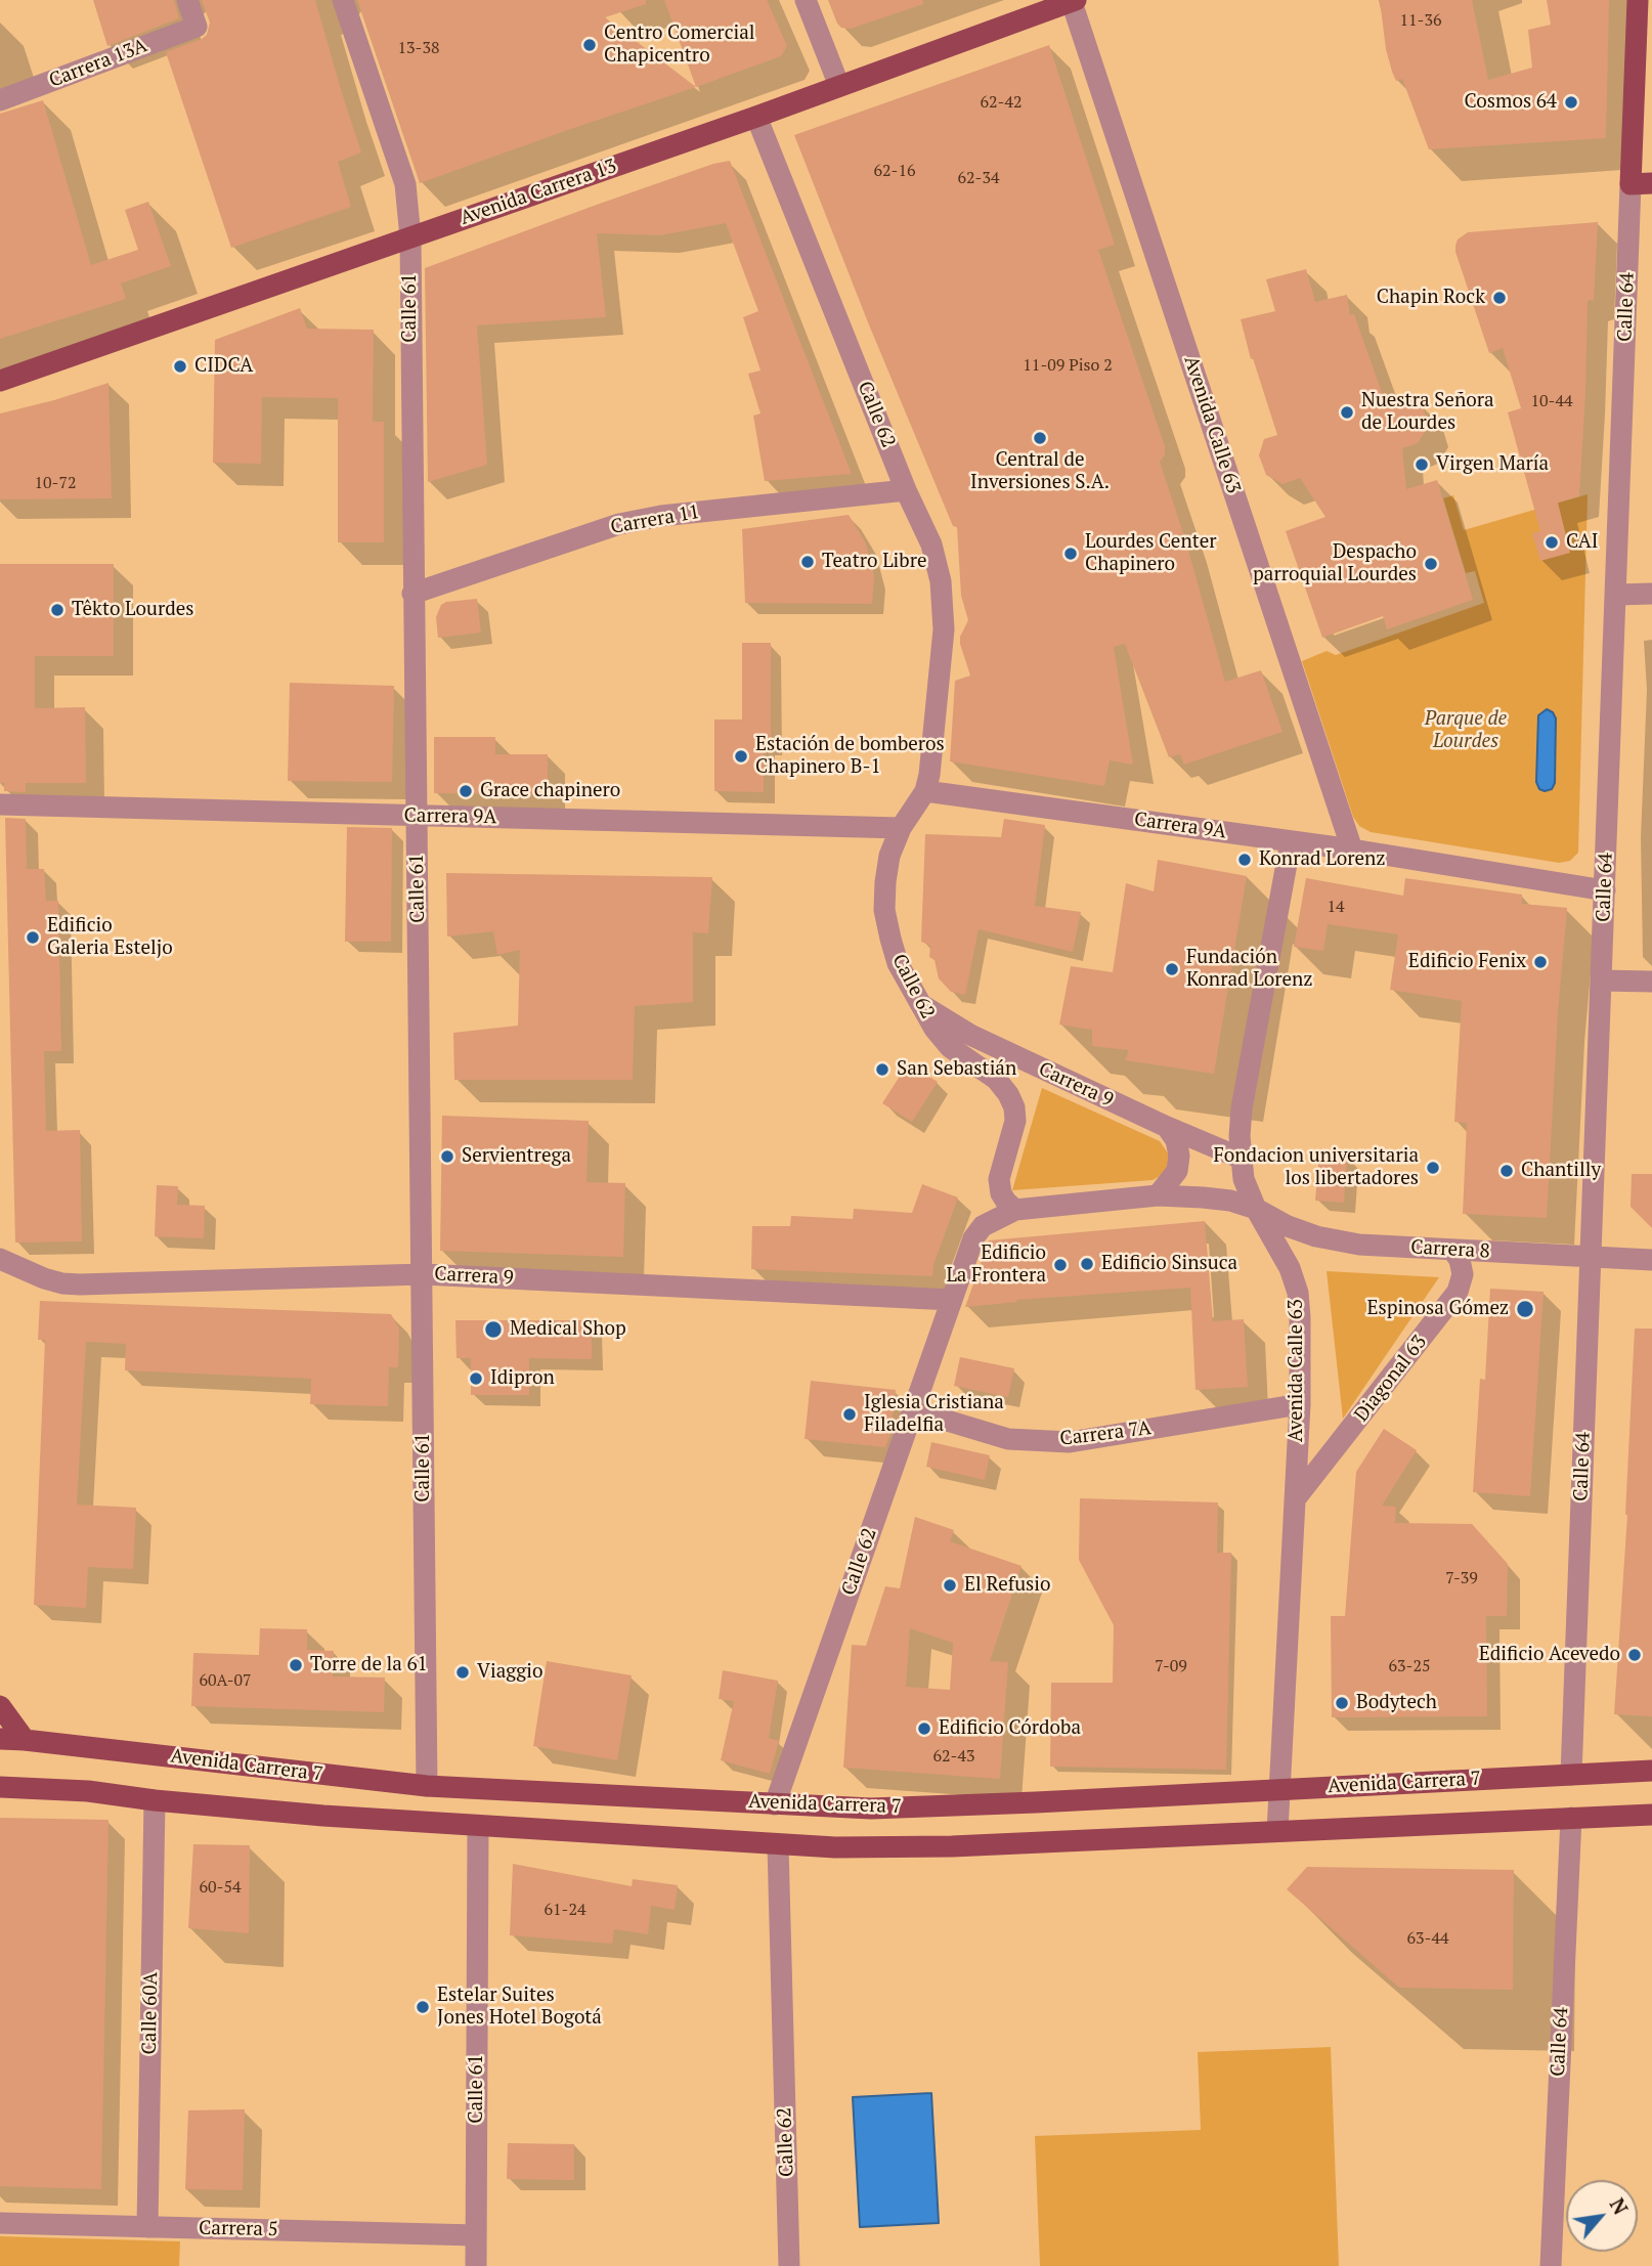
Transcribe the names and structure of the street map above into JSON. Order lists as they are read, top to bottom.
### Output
{
  "streets": {
    "main road": ["Avenida Carrera 13", "Calle 64", "Avenida Carrera 7"],
    "street": [
      "Carrera 13A",
      "Calle 61",
      "Calle 62",
      "Avenida Calle 63",
      "Carrera 11",
      "Carrera 9A",
      "Carrera 9",
      "Carrera 8",
      "Diagonal 63",
      "Carrera 7A",
      "Calle 60A",
      "Carrera 5"
    ]
  },
  "crossings": [
    ["Avenida Carrera 13", "Calle 61"],
    ["Avenida Carrera 13", "Calle 62"],
    ["Avenida Carrera 13", "Avenida Calle 63"],
    ["Calle 64", "Carrera 9A"],
    ["Calle 64", "Carrera 8"],
    ["Calle 64", "Avenida Carrera 7"],
    ["Calle 61", "Carrera 11"],
    ["Calle 61", "Carrera 9A"],
    ["Calle 61", "Carrera 9"],
    ["Calle 61", "Avenida Carrera 7"],
    ["Calle 61", "Carrera 5"],
    ["Calle 62", "Carrera 11"],
    ["Calle 62", "Carrera 9A"],
    ["Calle 62", "Carrera 9"],
    ["Calle 62", "Carrera 7A"],
    ["Calle 62", "Avenida Carrera 7"],
    ["Avenida Calle 63", "Carrera 9A"],
    ["Avenida Calle 63", "Carrera 9"],
    ["Avenida Calle 63", "Carrera 8"],
    ["Avenida Calle 63", "Diagonal 63"],
    ["Avenida Calle 63", "Carrera 7A"],
    ["Avenida Calle 63", "Avenida Carrera 7"],
    ["Carrera 8", "Diagonal 63"],
    ["Avenida Carrera 7", "Calle 60A"],
    ["Calle 60A", "Carrera 5"]
  ],
  "parks": ["Parque de Lourdes"],
  "places": [
    "Centro Comercial Chapicentro",
    "Cosmos 64",
    "Chapin Rock",
    "CIDCA",
    "Nuestra Señora de Lourdes",
    "Central de Inversiones S.A.",
    "Virgen María",
    "CAI",
    "Lourdes Center Chapinero",
    "Teatro Libre",
    "Despacho parroquial Lourdes",
    "Têkto Lourdes",
    "Estación de bomberos Chapinero B-1",
    "Grace chapinero",
    "Konrad Lorenz",
    "Edificio Galeria Esteljo",
    "Edificio Fenix",
    "Fundación Konrad Lorenz",
    "San Sebastián",
    "Servientrega",
    "Fondacion universitaria los libertadores",
    "Chantilly",
    "Edificio Sinsuca",
    "Edificio La Frontera",
    "Espinosa Gómez",
    "Medical Shop",
    "Idipron",
    "Iglesia Cristiana Filadelfia",
    "El Refusio",
    "Edificio Acevedo",
    "Torre de la 61",
    "Viaggio",
    "Bodytech",
    "Edificio Córdoba",
    "Estelar Suites Jones Hotel Bogotá"
  ],
  "house_numbers": [
    "11-36",
    "13-38",
    "62-42",
    "62-16",
    "62-34",
    "11-09 Piso 2",
    "10-44",
    "10-72",
    "14",
    "7-39",
    "7-09",
    "63-25",
    "60A-07",
    "62-43",
    "60-54",
    "61-24",
    "63-44"
  ],
  "north": "top right"
}
